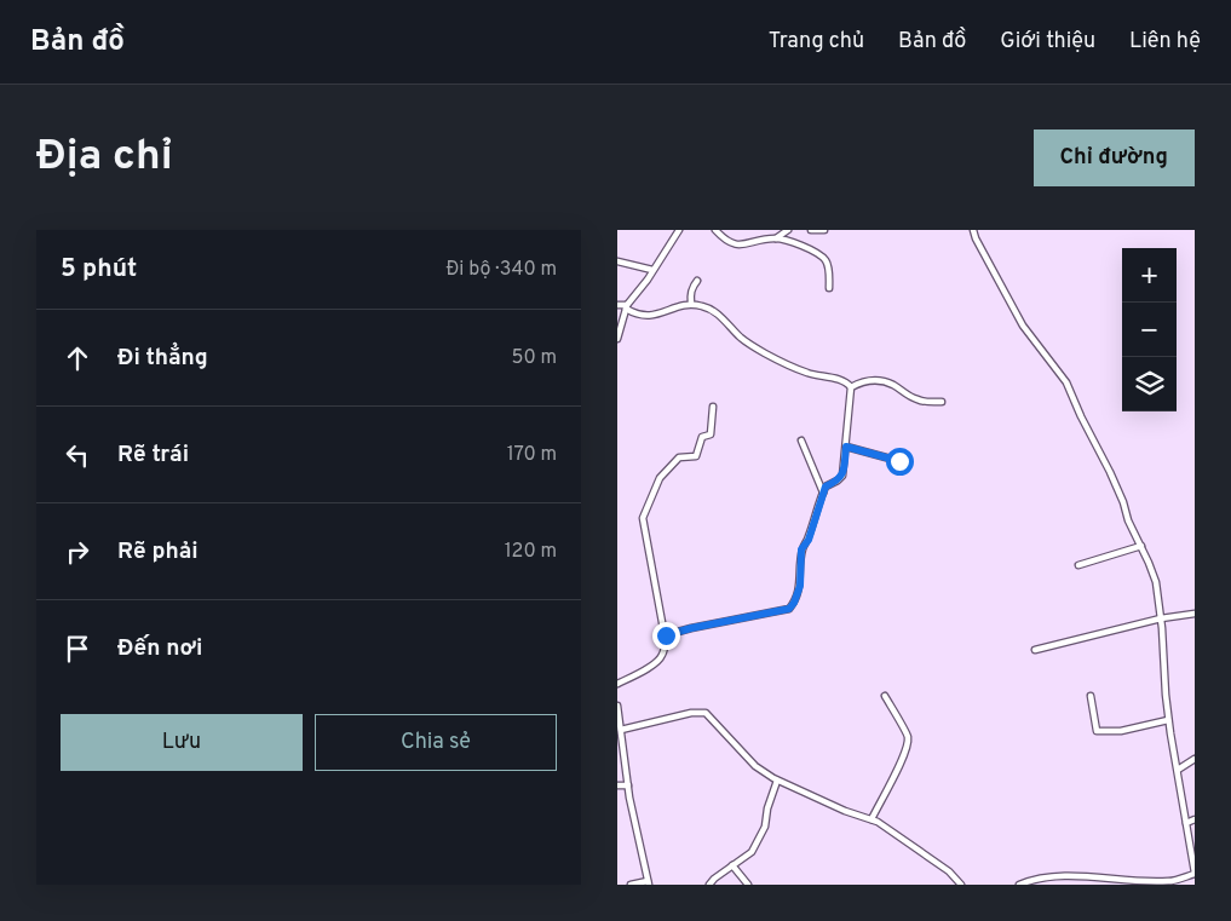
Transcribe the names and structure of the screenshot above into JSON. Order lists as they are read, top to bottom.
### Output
{
  "page": {
    "header": "Bản đồ",
    "nav": [
      "Trang chủ",
      "Bản đồ",
      "Giới thiệu",
      "Liên hệ"
    ],
    "buttons": [
      "Chỉ đường",
      ["Lưu", "Chia sẻ"]
    ],
    "title": "Địa chỉ",
    "heading": ["5 phút", "Đi bộ · 340 m"],
    "map_buttons": ["+", "−"],
    "list": [
      ["Đi thẳng", "50 m"],
      ["Rẽ trái", "170 m"],
      ["Rẽ phải", "120 m"],
      "Đến nơi"
    ]
  }
}
